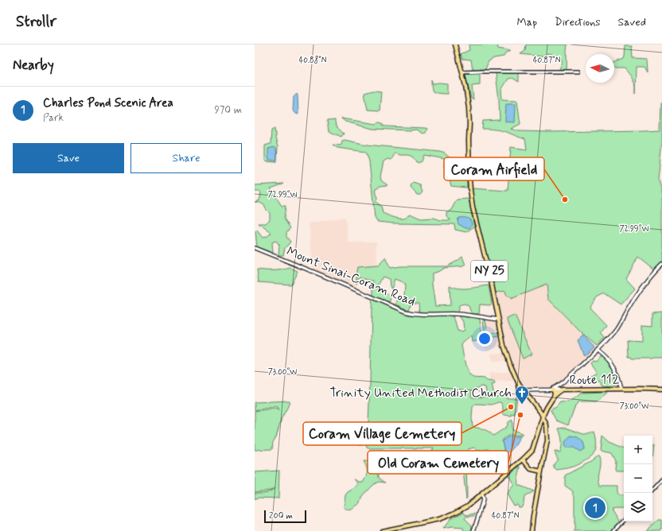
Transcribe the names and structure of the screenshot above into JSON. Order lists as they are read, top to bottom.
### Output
{
  "streets": {
    "main road": ["NY 25", "Mount Sinai-Coram Road", "Route 112"]
  },
  "crossings": [
    ["NY 25", "Mount Sinai-Coram Road"],
    ["NY 25", "Route 112"]
  ],
  "places": {
    "other": ["Coram Airfield", "Coram Village Cemetery", "Old Coram Cemetery"],
    "church": ["Trinity United Methodist Church"]
  },
  "scale_bar": "200 m",
  "north": "left",
  "page": {
    "header": "Strollr",
    "nav": ["Map", "Directions", "Saved"],
    "heading": "Nearby",
    "list": [
      {
        "mark": "1",
        "name": "Charles Pond Scenic Area",
        "note": "Park",
        "value": "970 m"
      }
    ],
    "buttons": ["Save", "Share"],
    "map_buttons": ["+", "−"],
    "pins": "1",
    "scale": "200 m"
  },
  "coordinates": [
    "40.88°N",
    "40.87°N",
    "72.99°W",
    "73.00°W"
  ]
}
